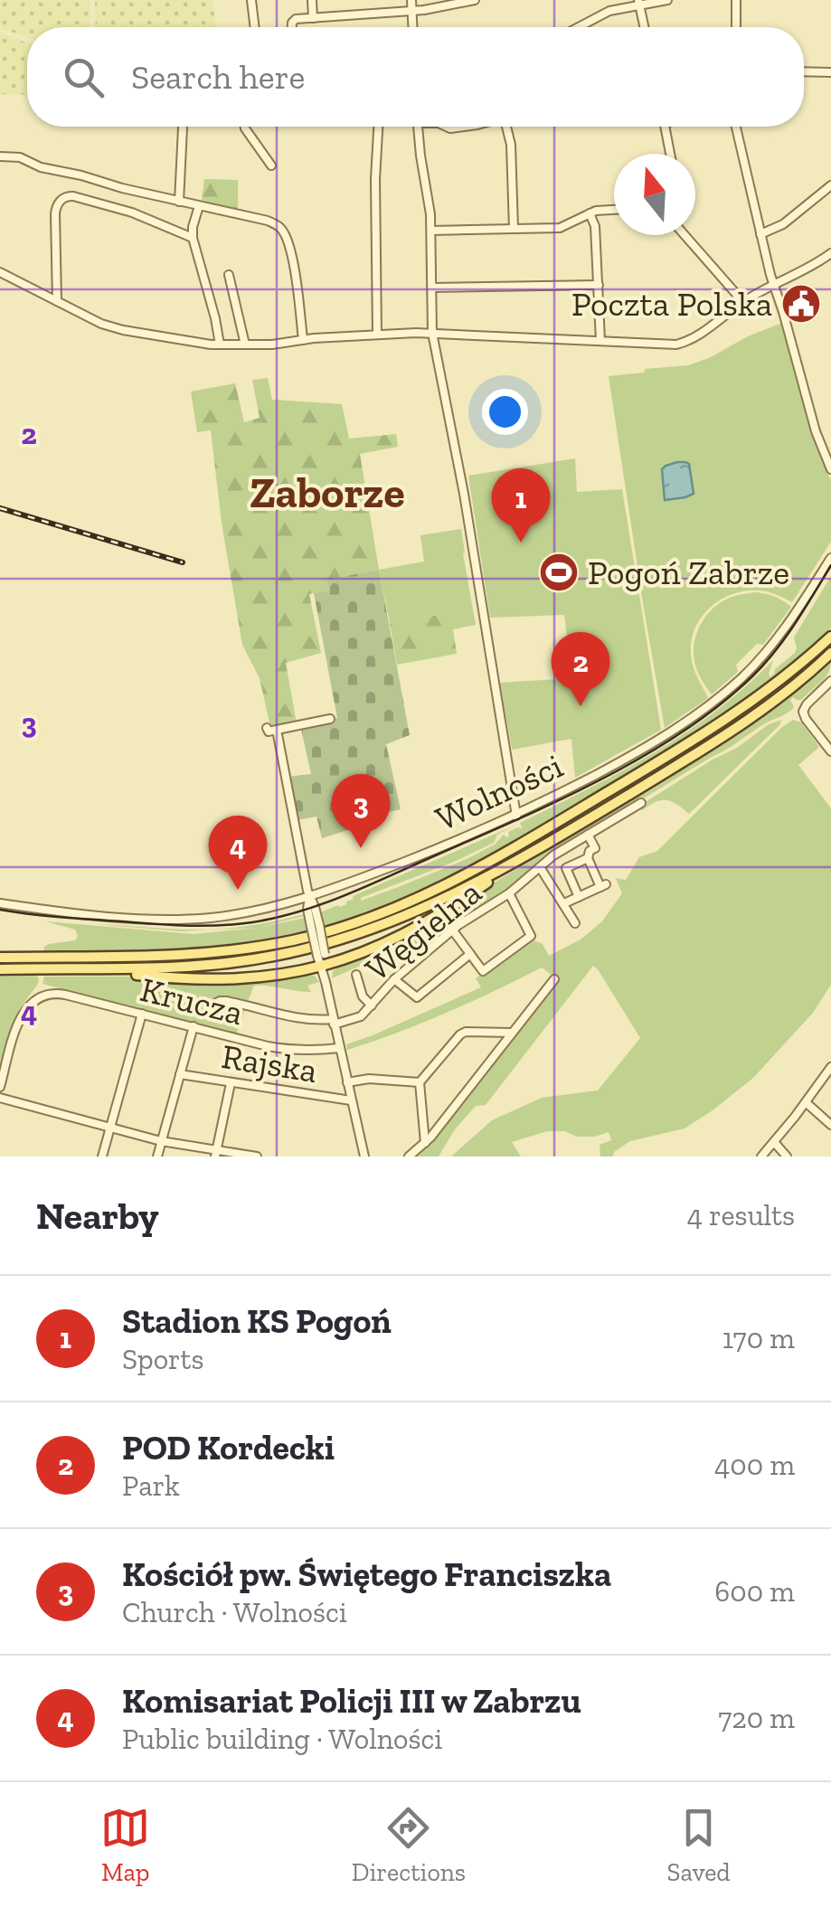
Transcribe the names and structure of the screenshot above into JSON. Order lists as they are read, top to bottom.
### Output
{
  "streets": {
    "street": [
      "Wolności",
      "Węgielna",
      "Krucza",
      "Rajska"
    ]
  },
  "districts": ["Zaborze"],
  "places": {
    "public building": ["Poczta Polska"],
    "sports": ["Pogoń Zabrze"]
  },
  "north": "top",
  "page": {
    "search": "Search here",
    "pins": [
      "1",
      "2",
      "3",
      "4"
    ],
    "heading": ["Nearby", "4 results"],
    "list": [
      {
        "mark": "1",
        "name": "Stadion KS Pogoń",
        "note": "Sports",
        "value": "170 m"
      },
      {
        "mark": "2",
        "name": "POD Kordecki",
        "note": "Park",
        "value": "400 m"
      },
      {
        "mark": "3",
        "name": "Kościół pw. Świętego Franciszka",
        "note": "Church · Wolności",
        "value": "600 m"
      },
      {
        "mark": "4",
        "name": "Komisariat Policji III w Zabrzu",
        "note": "Public building · Wolności",
        "value": "720 m"
      }
    ],
    "nav": ["Map", "Directions", "Saved"]
  },
  "grid": {
    "rows": ["2", "3", "4"]
  }
}
